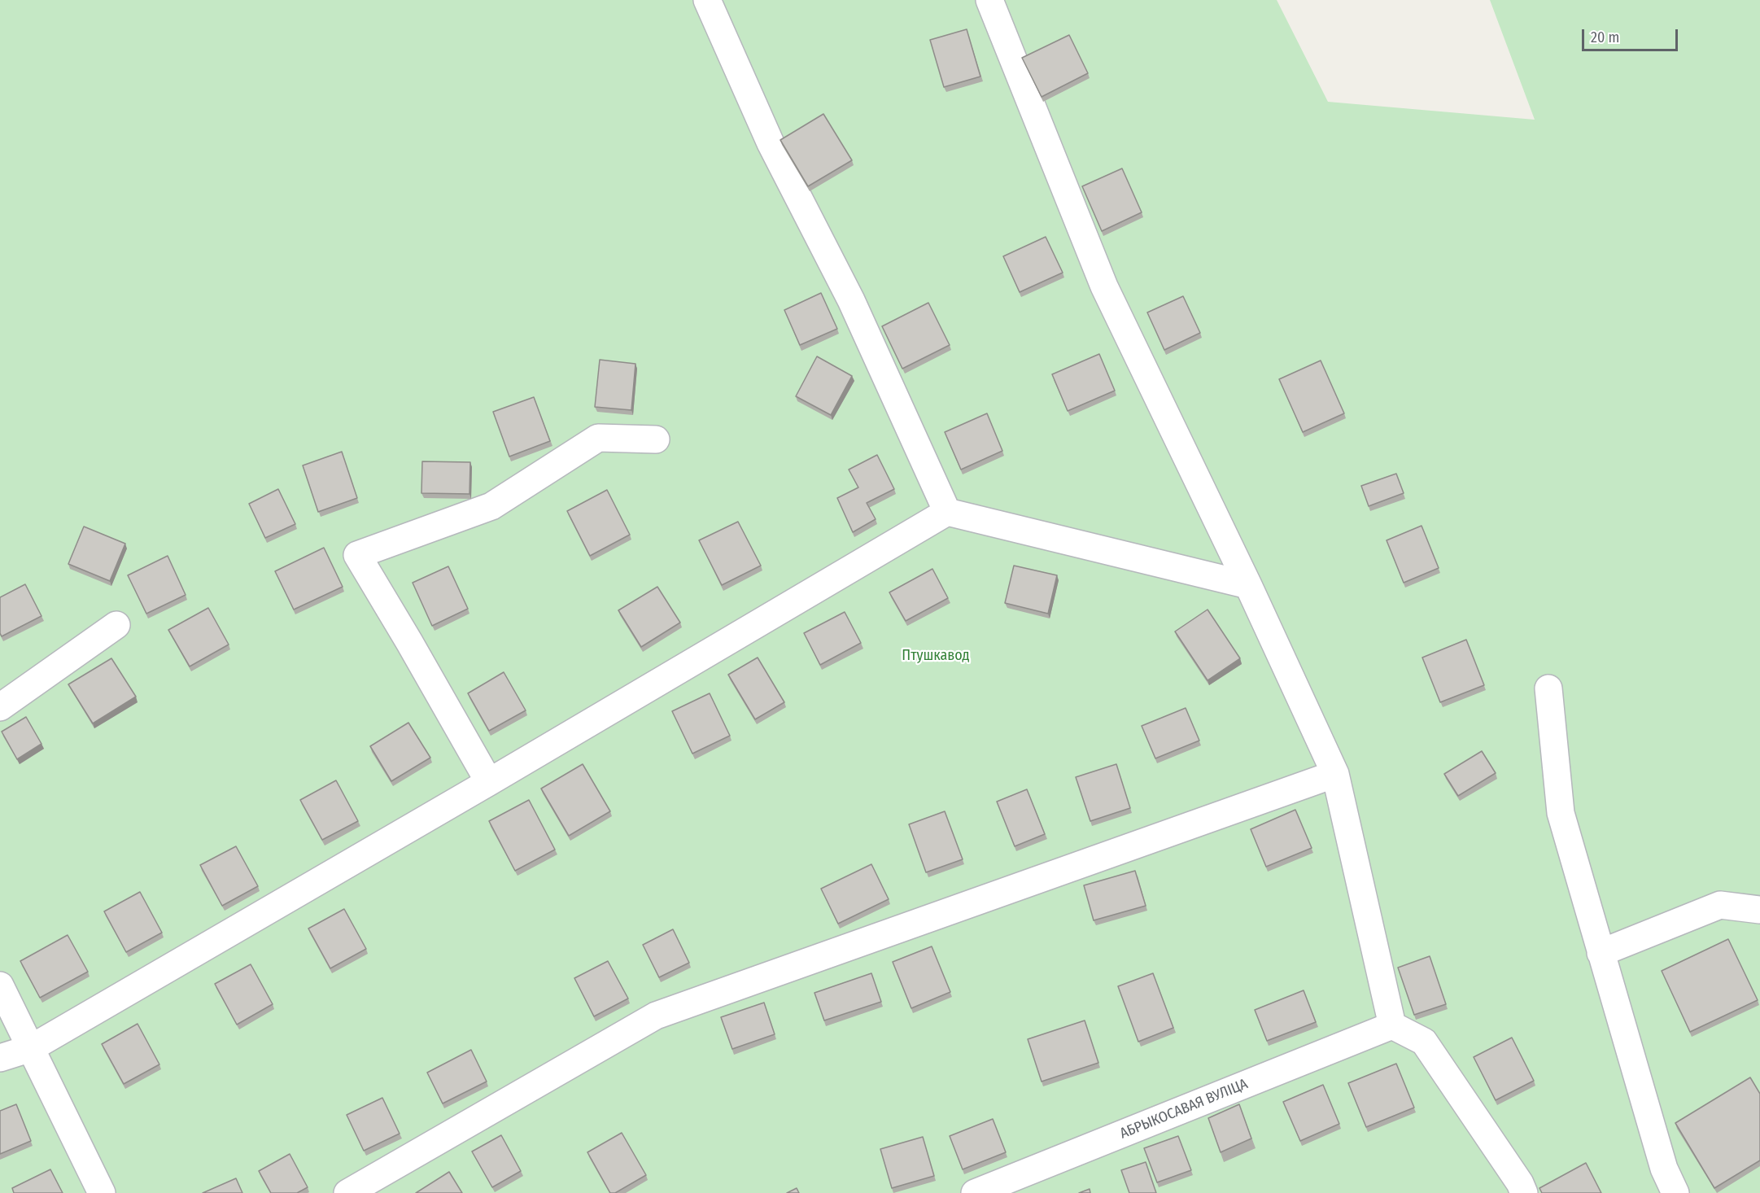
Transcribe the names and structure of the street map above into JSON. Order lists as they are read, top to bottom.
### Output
{
  "streets": {
    "street": ["АБРЫКОСАВАЯ ВУЛІЦА"]
  },
  "parks": ["Птушкавод"],
  "scale_bar": "20 m"
}
